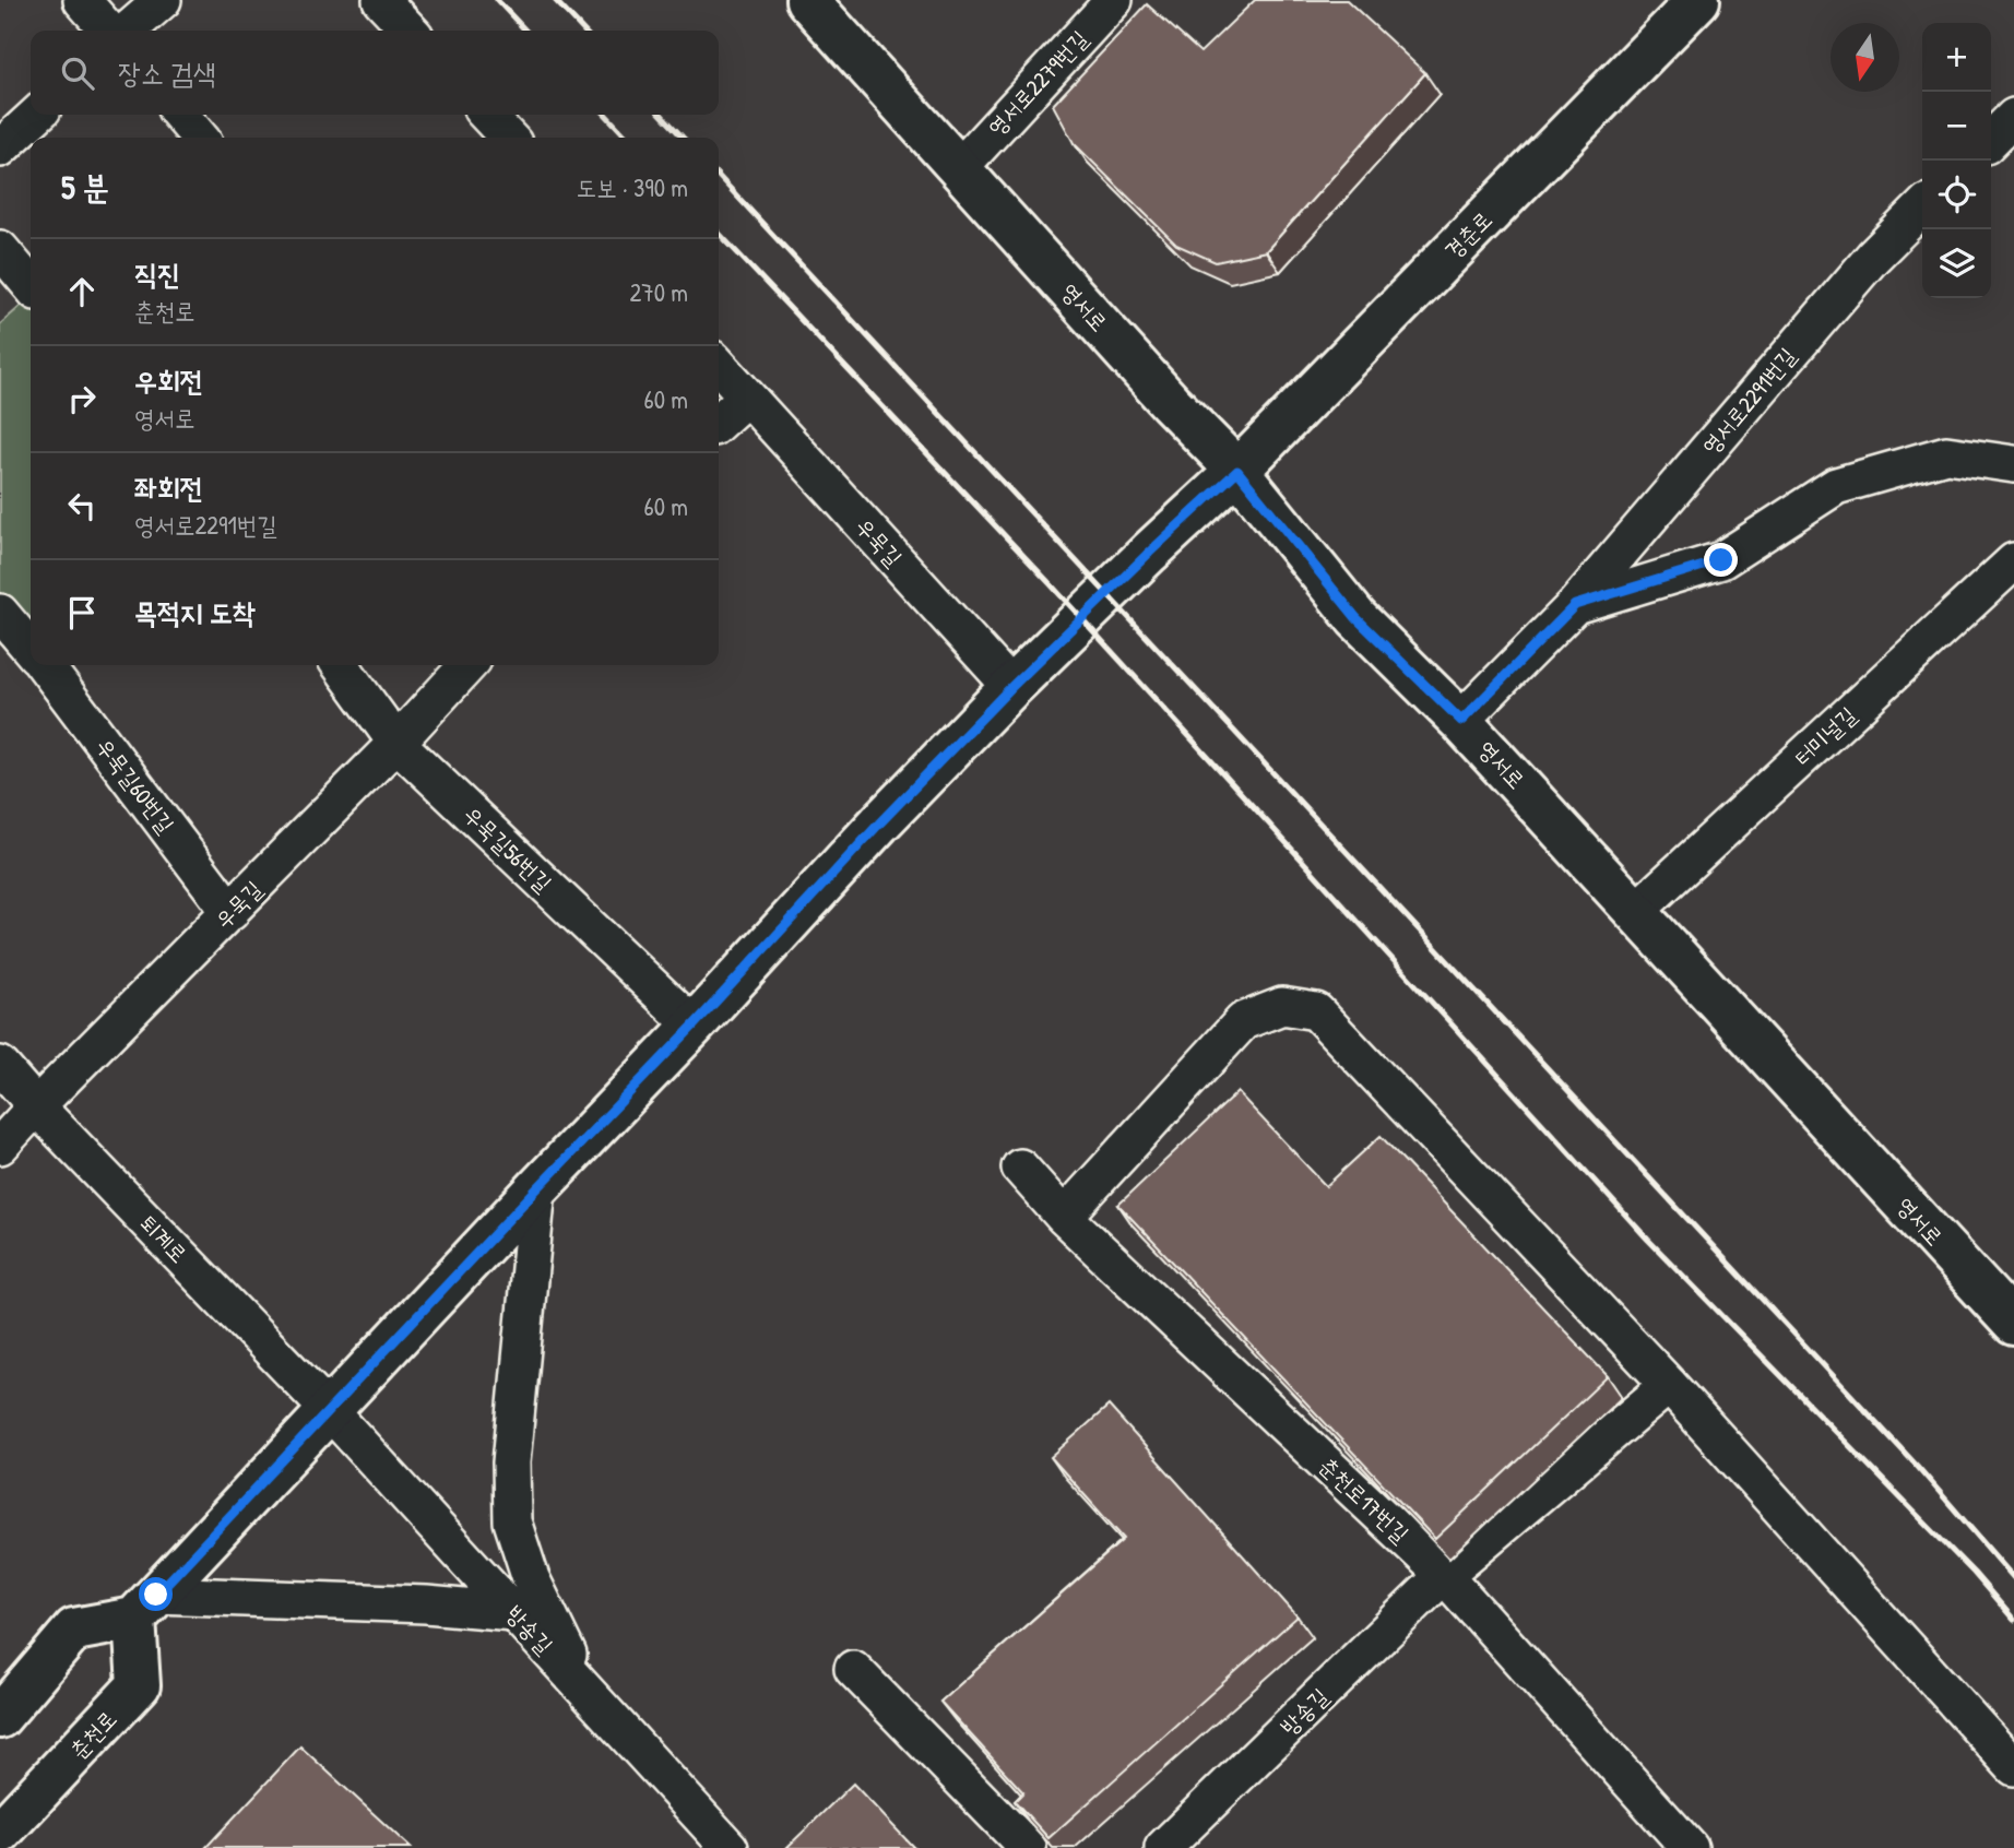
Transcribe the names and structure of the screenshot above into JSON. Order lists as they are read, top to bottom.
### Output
{
  "streets": {
    "street": [
      "영서로2279번길",
      "경춘로",
      "영서로",
      "영서로2291번길",
      "우묵길",
      "터미널길",
      "우묵길60번길",
      "우묵길56번길",
      "퇴계로",
      "춘천로17번길",
      "방송길",
      "춘천로"
    ]
  },
  "crossings": [
    ["영서로2279번길", "영서로"],
    ["경춘로", "영서로"],
    ["영서로", "영서로2291번길"],
    ["영서로", "터미널길"],
    ["우묵길", "우묵길60번길"],
    ["우묵길", "우묵길56번길"],
    ["우묵길", "퇴계로"],
    ["퇴계로", "방송길"],
    ["춘천로17번길", "방송길"]
  ],
  "north": "bottom",
  "page": {
    "map_buttons": ["+", "−"],
    "search": "장소 검색",
    "heading": ["5 분", "도보 · 390 m"],
    "list": [
      ["직진", "춘천로", "270 m"],
      ["우회전", "영서로", "60 m"],
      ["좌회전", "영서로2291번길", "60 m"],
      "목적지 도착"
    ]
  }
}
